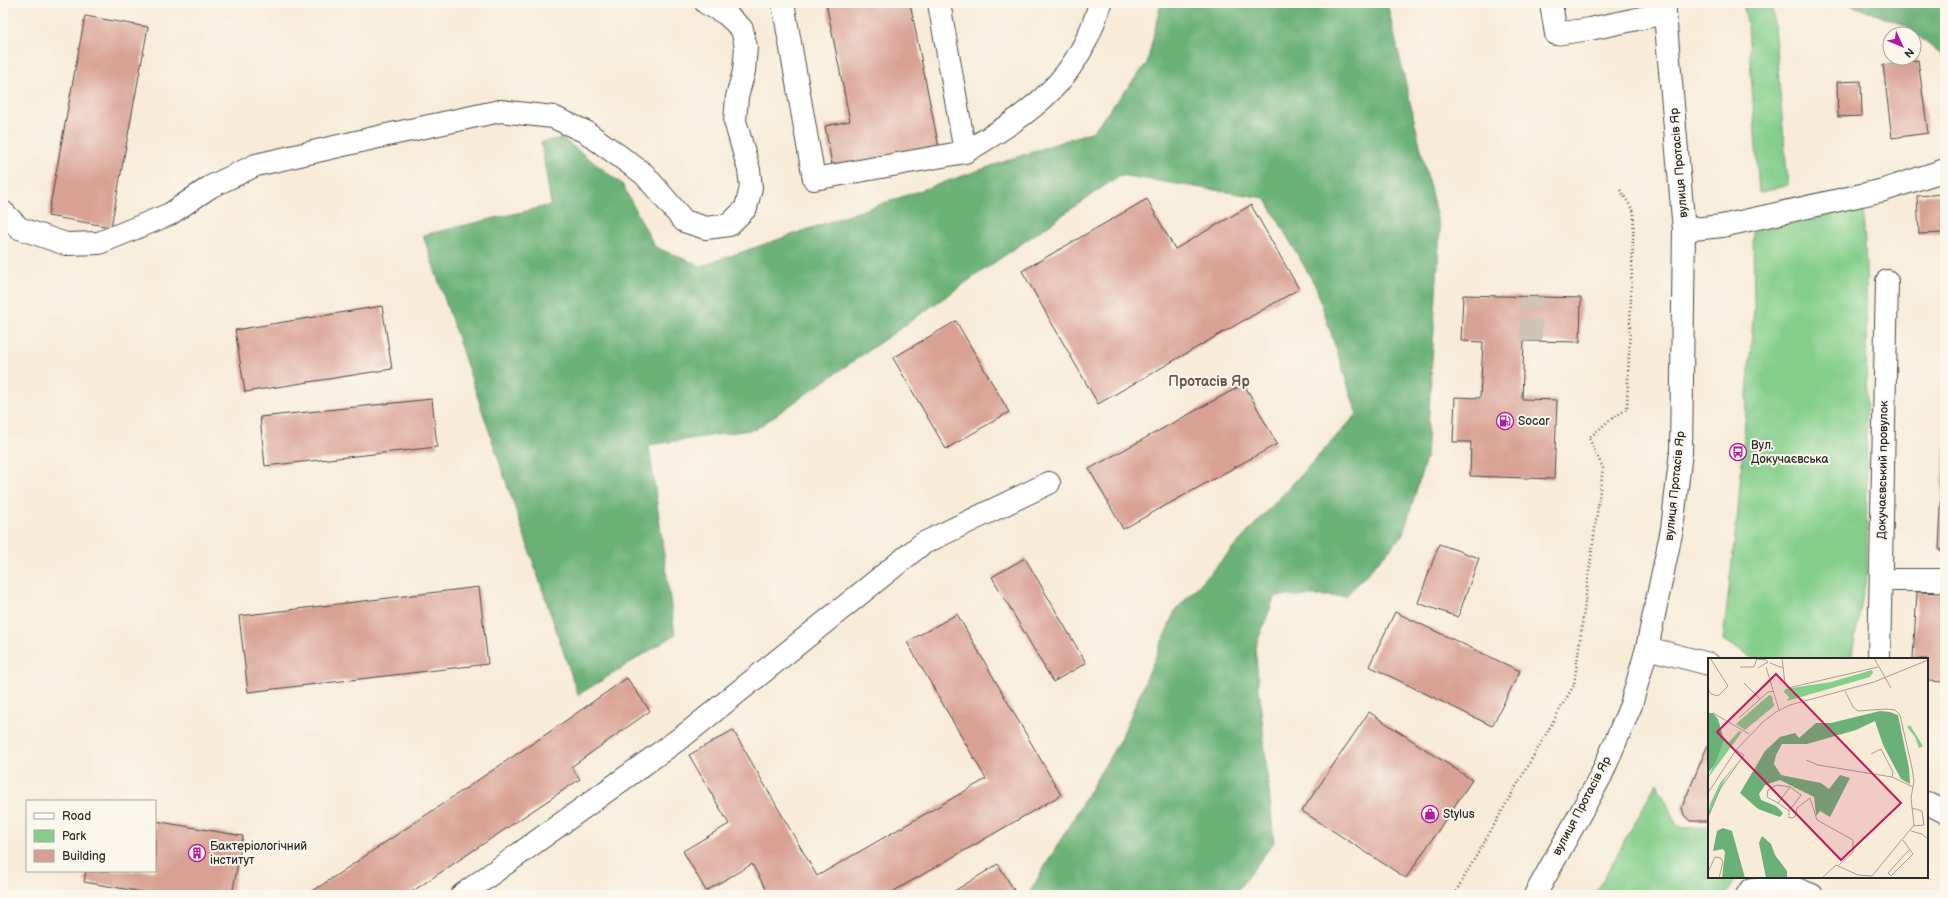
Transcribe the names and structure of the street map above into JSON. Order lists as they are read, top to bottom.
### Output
{
  "streets": {
    "main road": ["вулиця Протасів Яр", "Докучаєвський провулок"]
  },
  "districts": ["Протасів Яр"],
  "places": {
    "fuel station": ["Socar"],
    "bus stop": ["Вул. Докучаєвська"],
    "shop": ["Stylus"],
    "building": ["Бактеріологічний інститут"]
  },
  "legend": ["Road", "Park", "Building"],
  "north": "bottom right"
}
